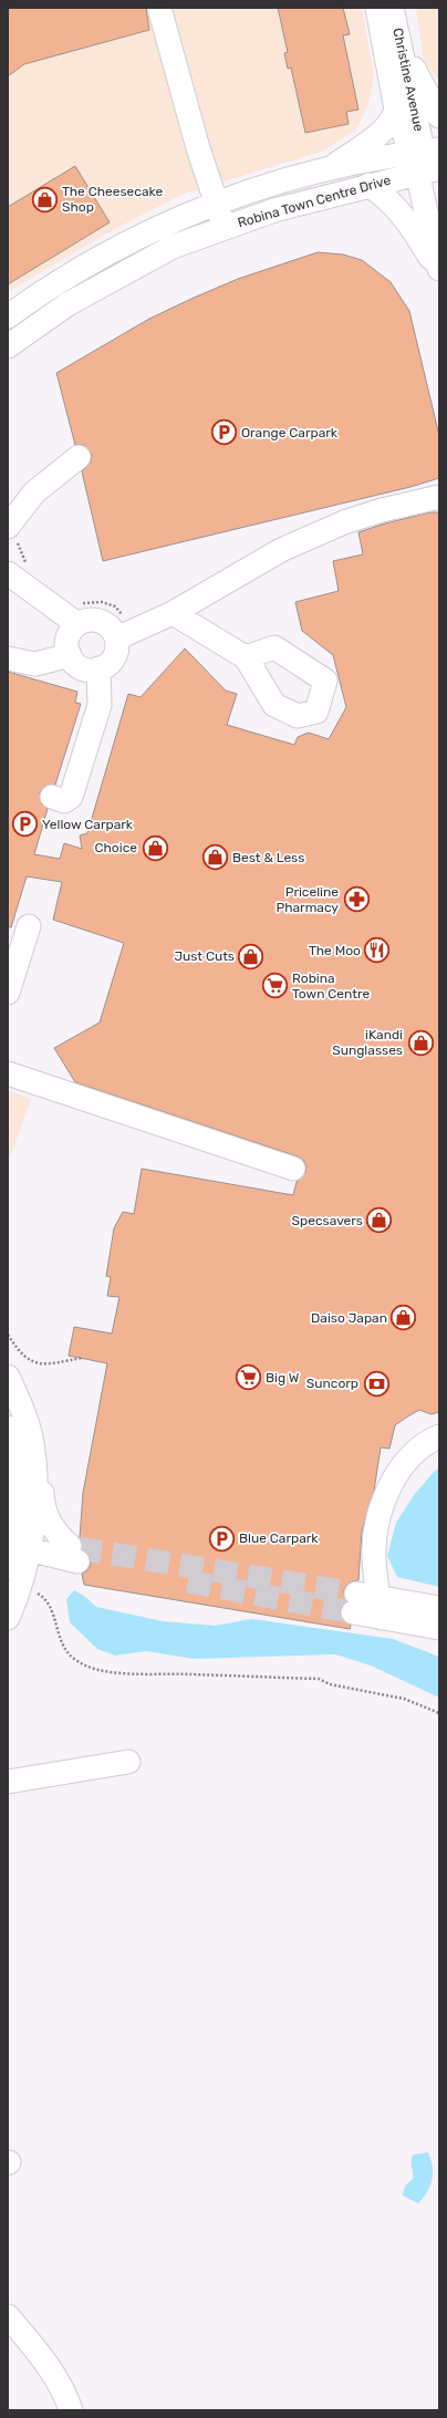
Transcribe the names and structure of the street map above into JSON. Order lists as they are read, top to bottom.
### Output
{
  "streets": {
    "street": ["Christine Avenue", "Robina Town Centre Drive"]
  },
  "crossings": [
    ["Christine Avenue", "Robina Town Centre Drive"]
  ],
  "places": {
    "shop": [
      "The Cheesecake Shop",
      "Choice",
      "Best & Less",
      "Just Cuts",
      "iKandi Sunglasses",
      "Specsavers",
      "Daiso Japan"
    ],
    "parking": ["Orange Carpark", "Yellow Carpark", "Blue Carpark"],
    "pharmacy": ["Priceline Pharmacy"],
    "restaurant": ["The Moo"],
    "supermarket": ["Robina Town Centre", "Big W"],
    "bank": ["Suncorp"]
  }
}
